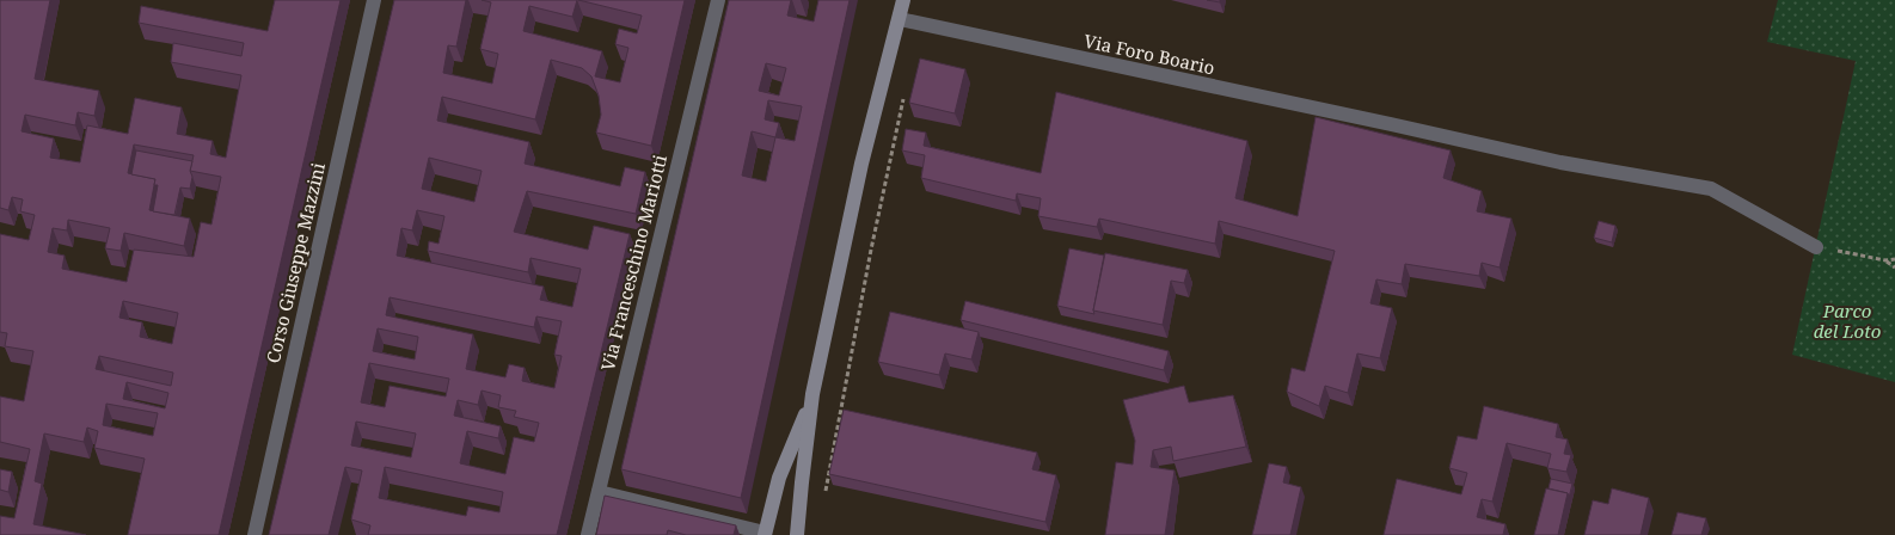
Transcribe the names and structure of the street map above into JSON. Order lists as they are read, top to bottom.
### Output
{
  "streets": {
    "street": ["Via Foro Boario", "Corso Giuseppe Mazzini", "Via Franceschino Mariotti"]
  },
  "parks": ["Parco del Loto"]
}
